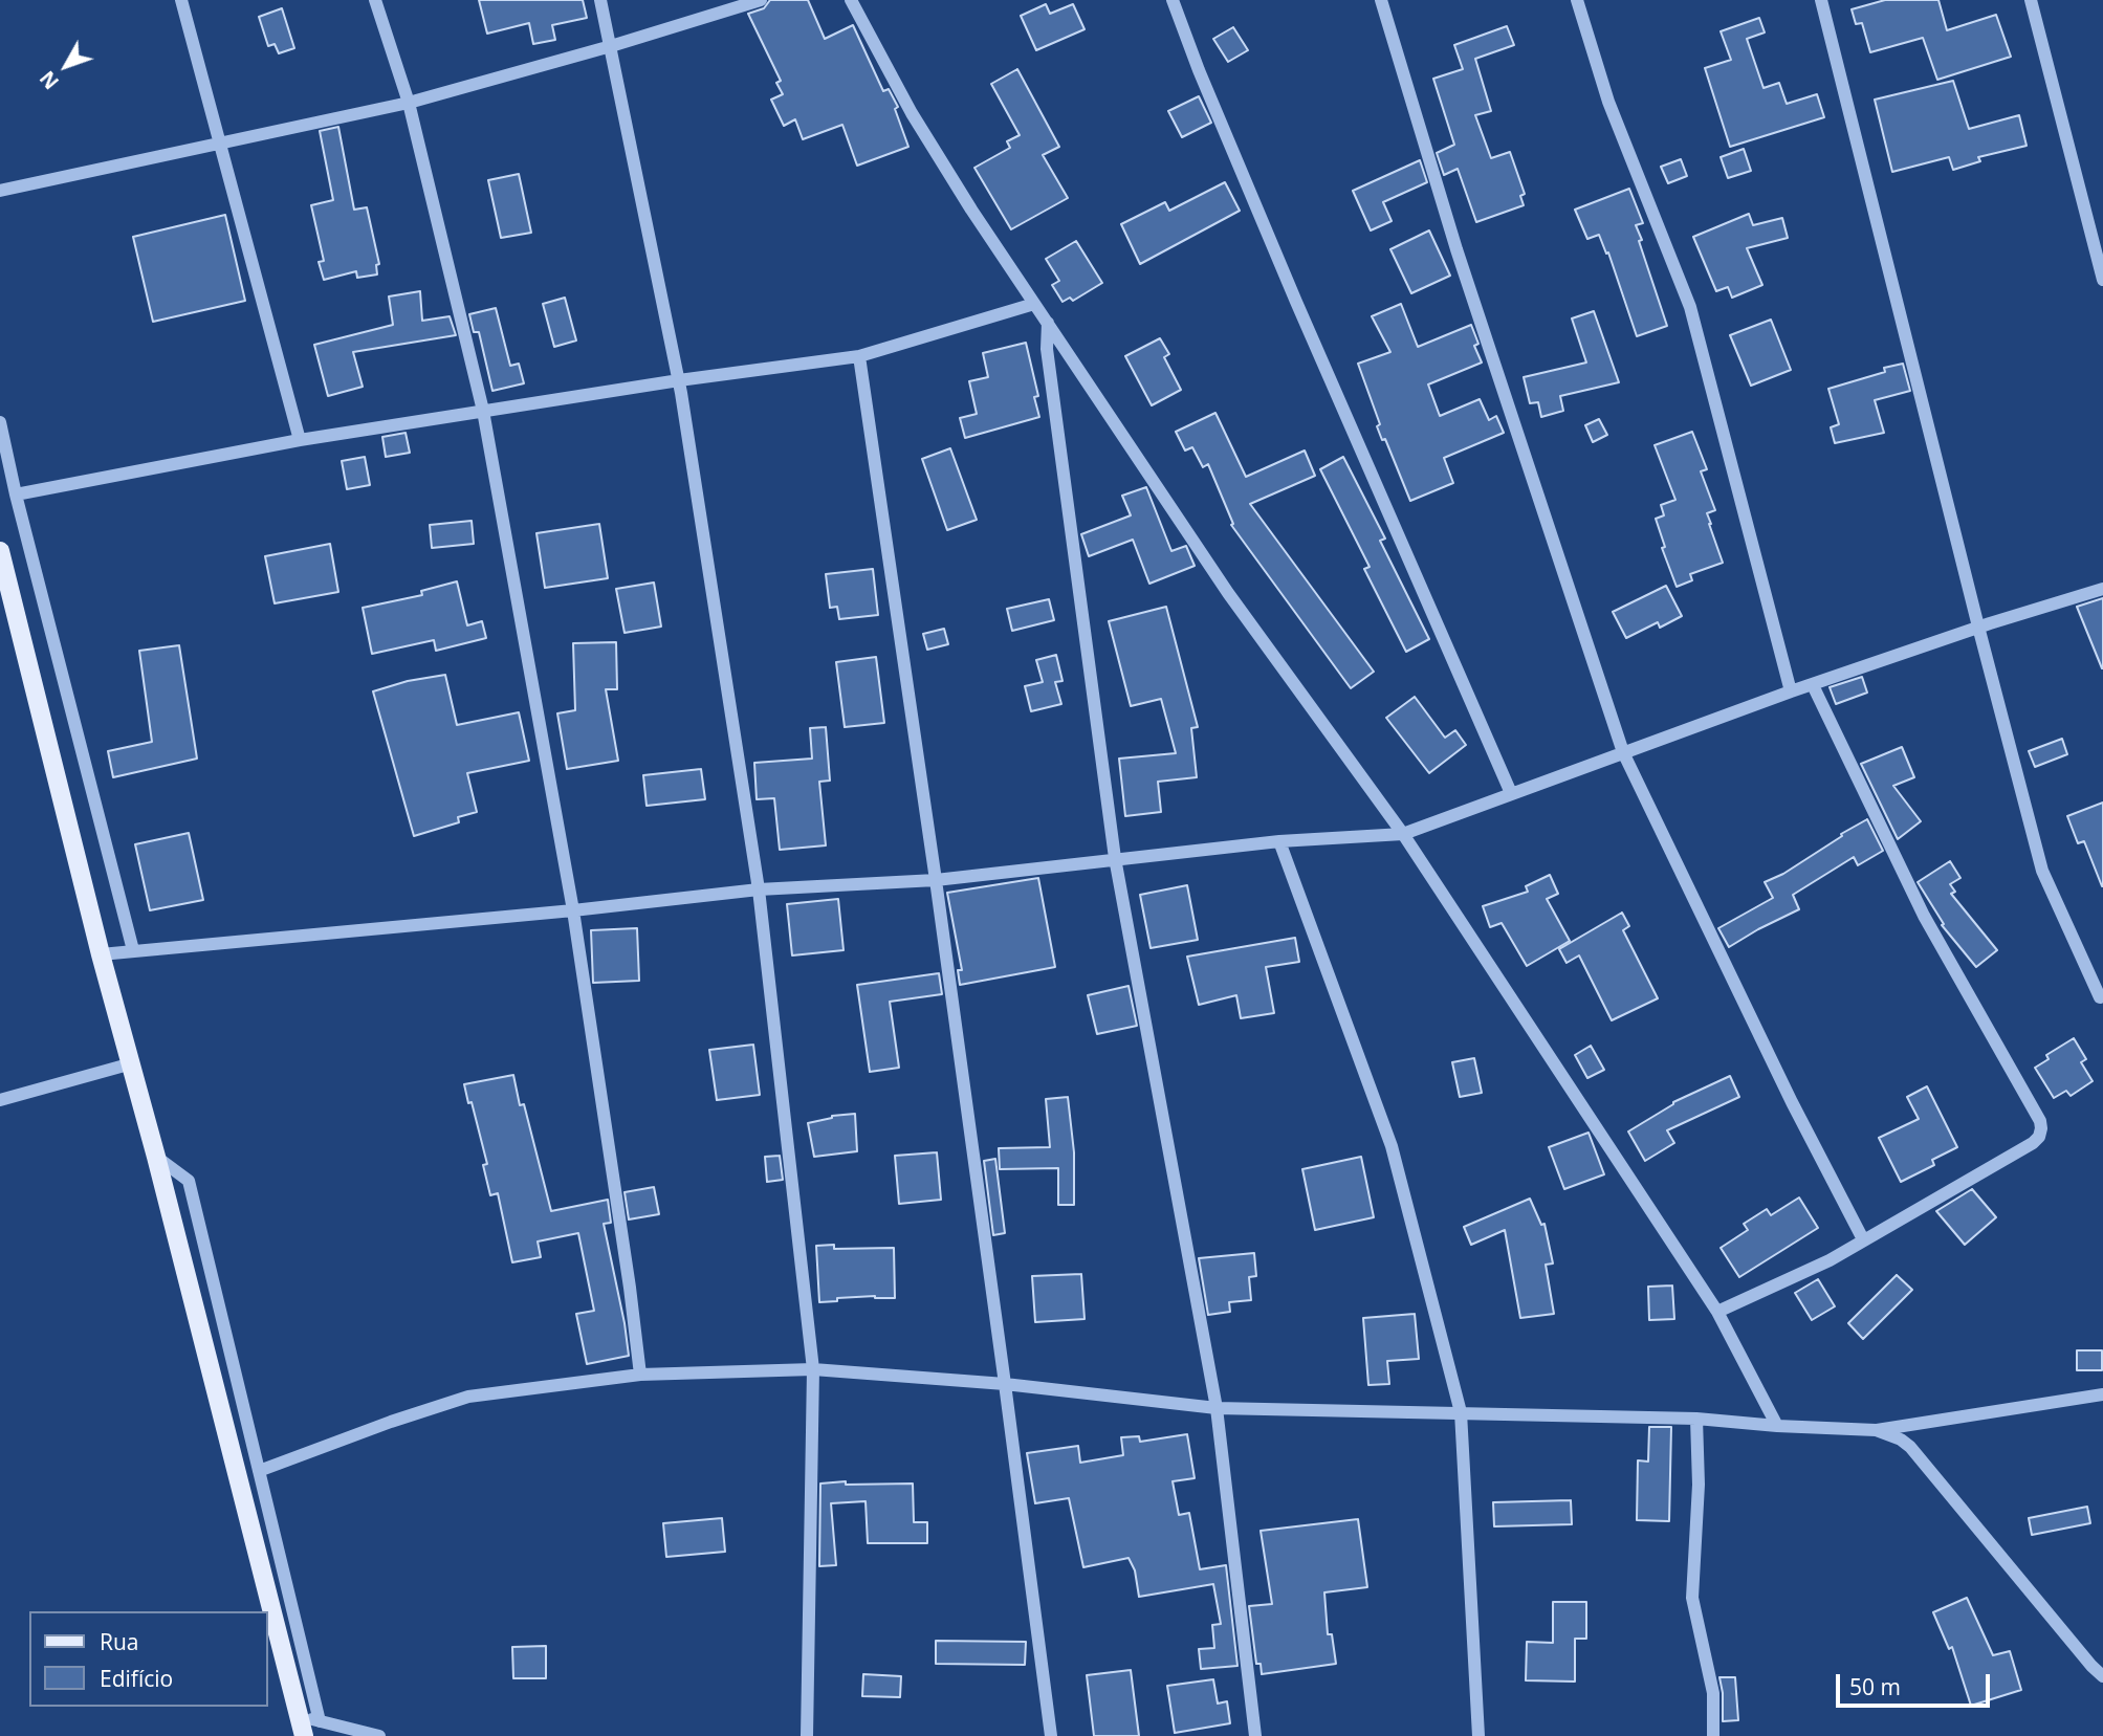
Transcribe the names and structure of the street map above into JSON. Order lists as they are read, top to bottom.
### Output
{
  "legend": ["Rua", "Edifício"],
  "scale_bar": "50 m",
  "north": "bottom left"
}
